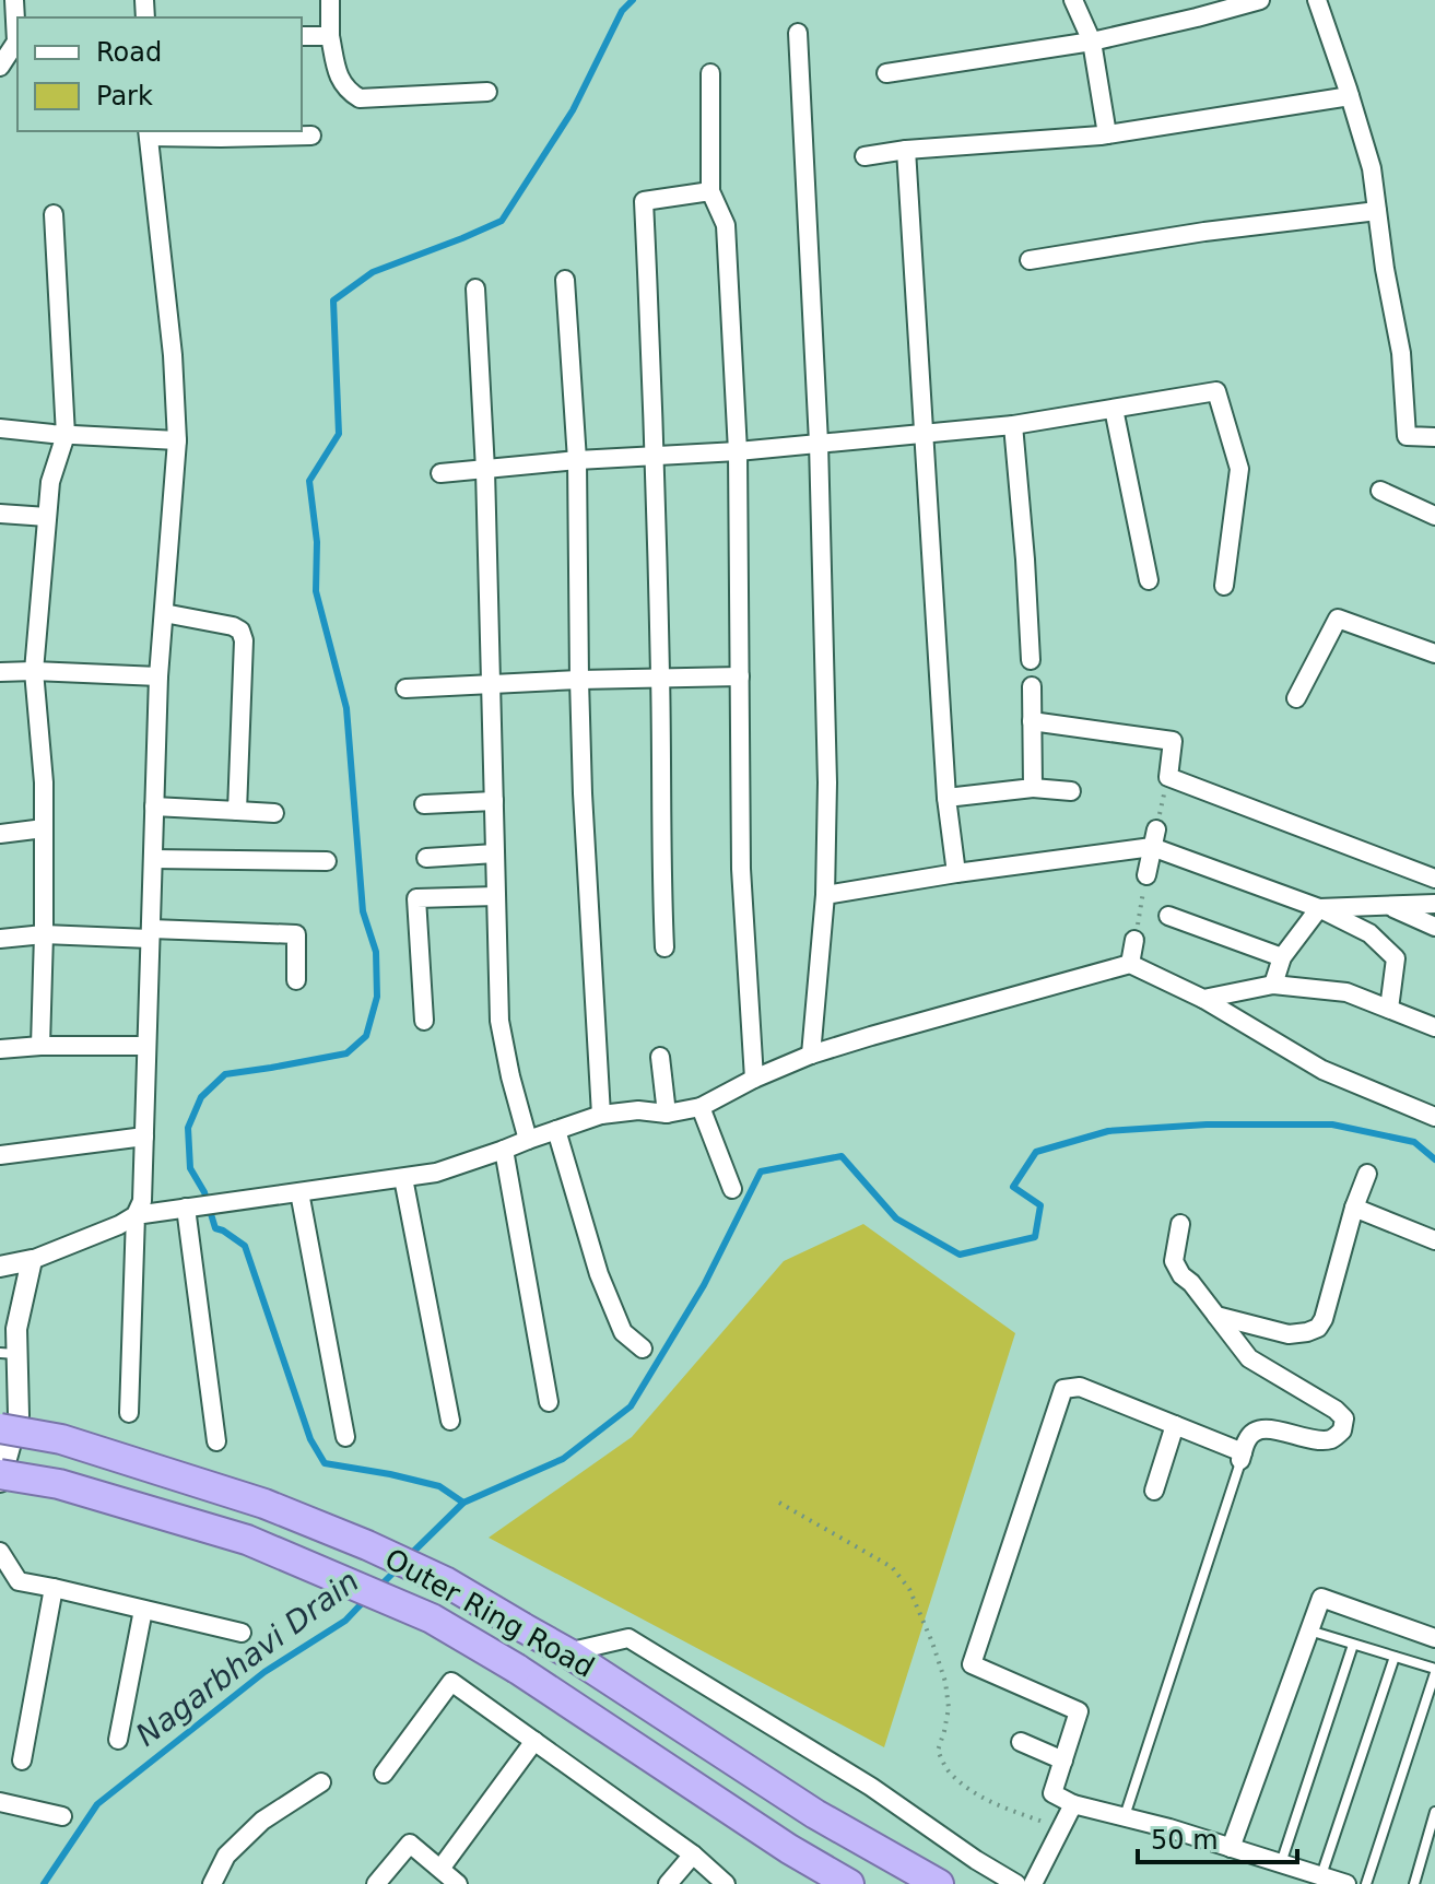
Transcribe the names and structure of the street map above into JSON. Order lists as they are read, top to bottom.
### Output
{
  "streets": {
    "highway": ["Outer Ring Road"]
  },
  "water": ["Nagarbhavi Drain"],
  "legend": ["Road", "Park"],
  "scale_bar": "50 m"
}
